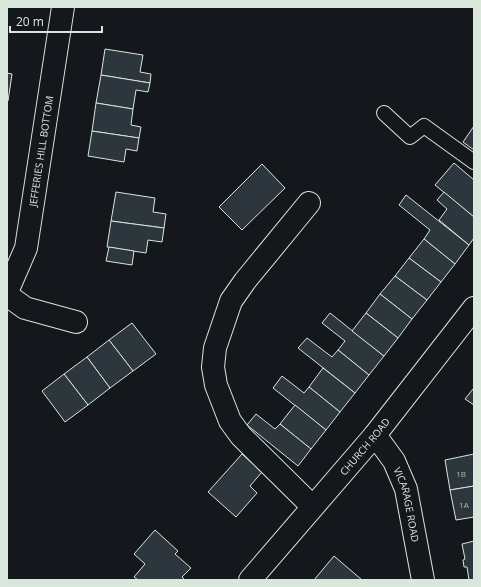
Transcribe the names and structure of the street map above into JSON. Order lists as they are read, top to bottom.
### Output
{
  "streets": {
    "street": ["JEFFERIES HILL BOTTOM", "CHURCH ROAD", "VICARAGE ROAD"]
  },
  "crossings": [
    ["CHURCH ROAD", "VICARAGE ROAD"]
  ],
  "house_numbers": ["1B", "1A"],
  "scale_bar": "20 m"
}
